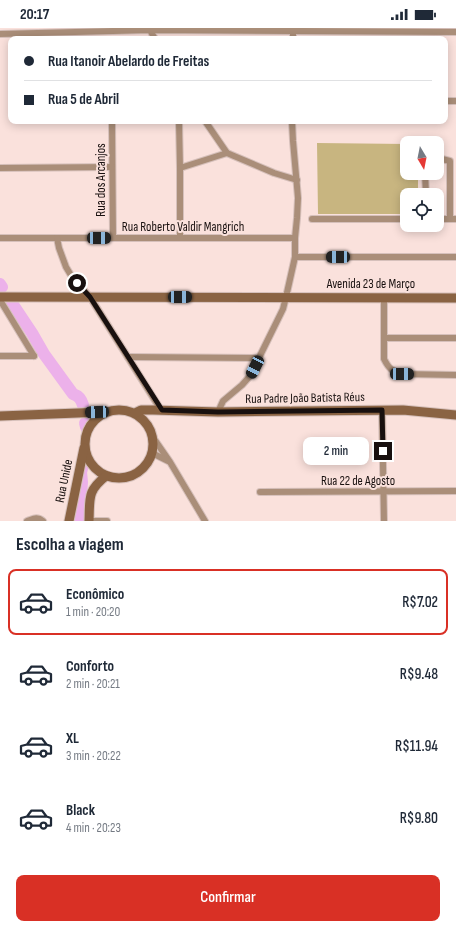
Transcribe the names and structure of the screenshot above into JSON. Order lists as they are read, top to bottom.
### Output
{
  "streets": {
    "main road": ["Avenida 23 de Março", "Rua Padre João Batista Réus", "Rua Unide"],
    "street": ["Rua dos Arcanjos", "Rua Roberto Valdir Mangrich", "Rua 22 de Agosto"]
  },
  "crossings": [
    ["Rua dos Arcanjos", "Rua Roberto Valdir Mangrich"],
    ["Rua Padre João Batista Réus", "Rua Unide"]
  ],
  "north": "bottom",
  "page": {
    "status": "20:17",
    "banner": ["Rua Itanoir Abelardo de Freitas", "Rua 5 de Abril"],
    "bubble": "2 min",
    "heading": "Escolha a viagem",
    "list": [
      {
        "name": "Econômico",
        "note": "1 min · 20:20",
        "value": "R$7.02"
      },
      {
        "name": "Conforto",
        "note": "2 min · 20:21",
        "value": "R$9.48"
      },
      {
        "name": "XL",
        "note": "3 min · 20:22",
        "value": "R$11.94"
      },
      {
        "name": "Black",
        "note": "4 min · 20:23",
        "value": "R$9.80"
      }
    ],
    "buttons": "Confirmar"
  }
}
